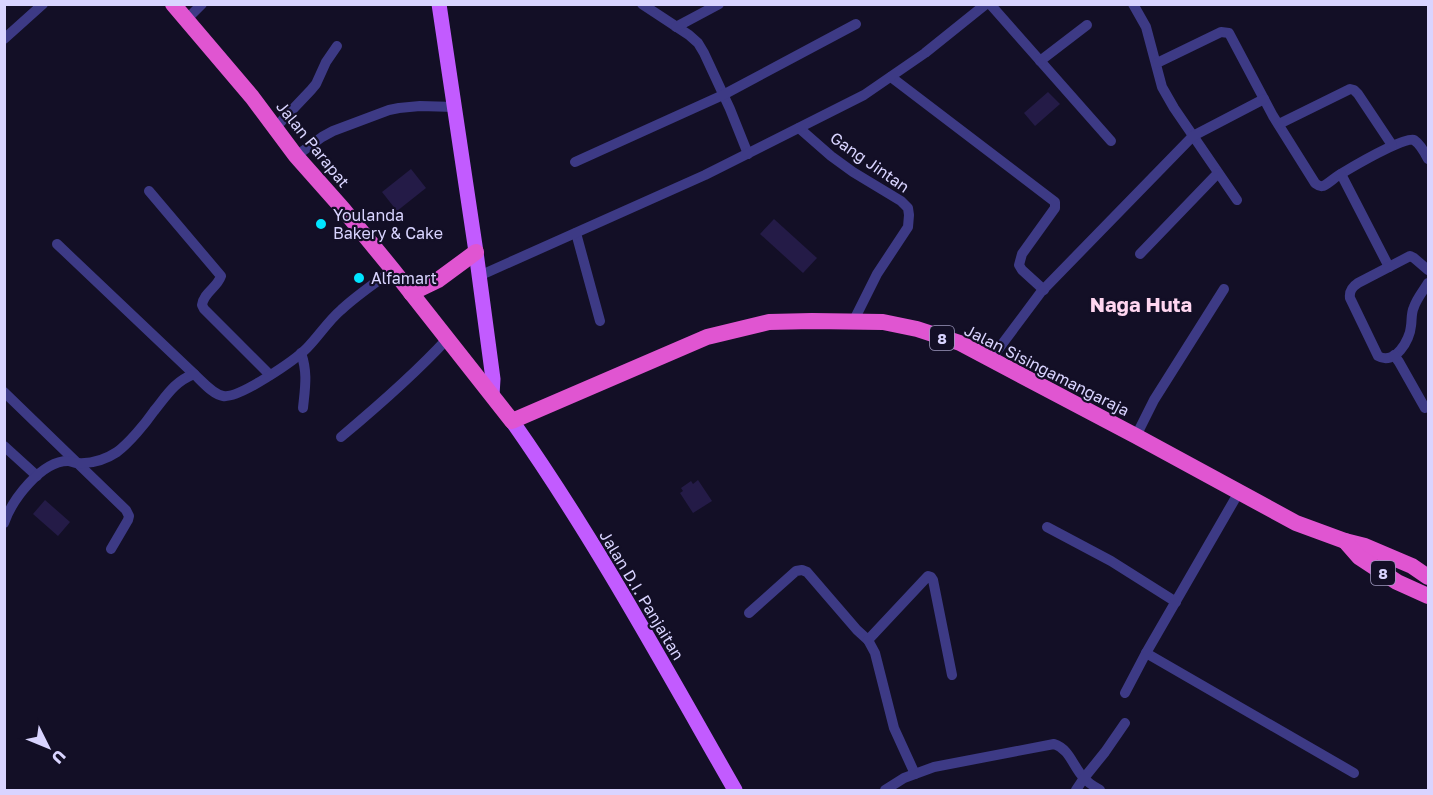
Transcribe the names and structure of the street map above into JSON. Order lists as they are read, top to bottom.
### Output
{
  "streets": {
    "highway": ["Jalan Parapat", "8", "Jalan Sisingamangaraja"],
    "main road": ["Jalan D.I. Panjaitan"],
    "street": ["Gang Jintan"]
  },
  "crossings": [
    ["Jalan Parapat", "Jalan Sisingamangaraja"],
    ["Jalan Parapat", "Jalan D.I. Panjaitan"],
    ["Gang Jintan", "Jalan Sisingamangaraja"],
    ["Jalan Sisingamangaraja", "Jalan D.I. Panjaitan"]
  ],
  "districts": ["Naga Huta"],
  "places": ["Youlanda Bakery & Cake", "Alfamart"],
  "north": "bottom right"
}
